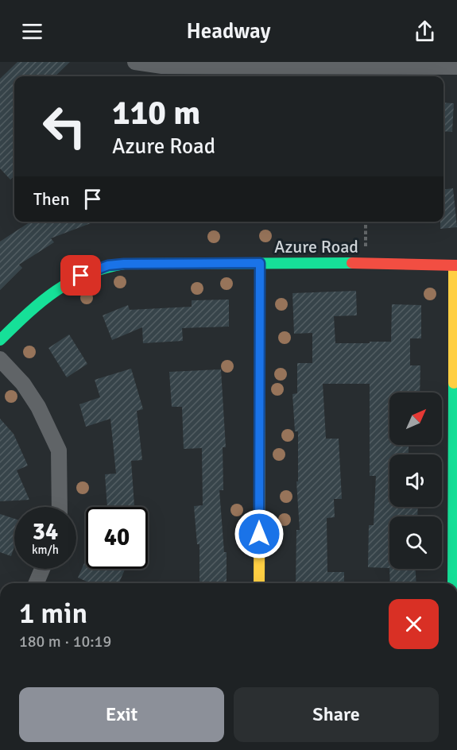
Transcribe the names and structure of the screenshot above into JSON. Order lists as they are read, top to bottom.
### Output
{
  "streets": {
    "street": ["Azure Road"]
  },
  "north": "top right",
  "page": {
    "header": "Headway",
    "turn": ["110 m", "Azure Road"],
    "then": "Then",
    "speed": "34 km/h",
    "limit": "40",
    "heading": ["1 min", "180 m · 10:19"],
    "buttons": ["Exit", "Share"]
  }
}
